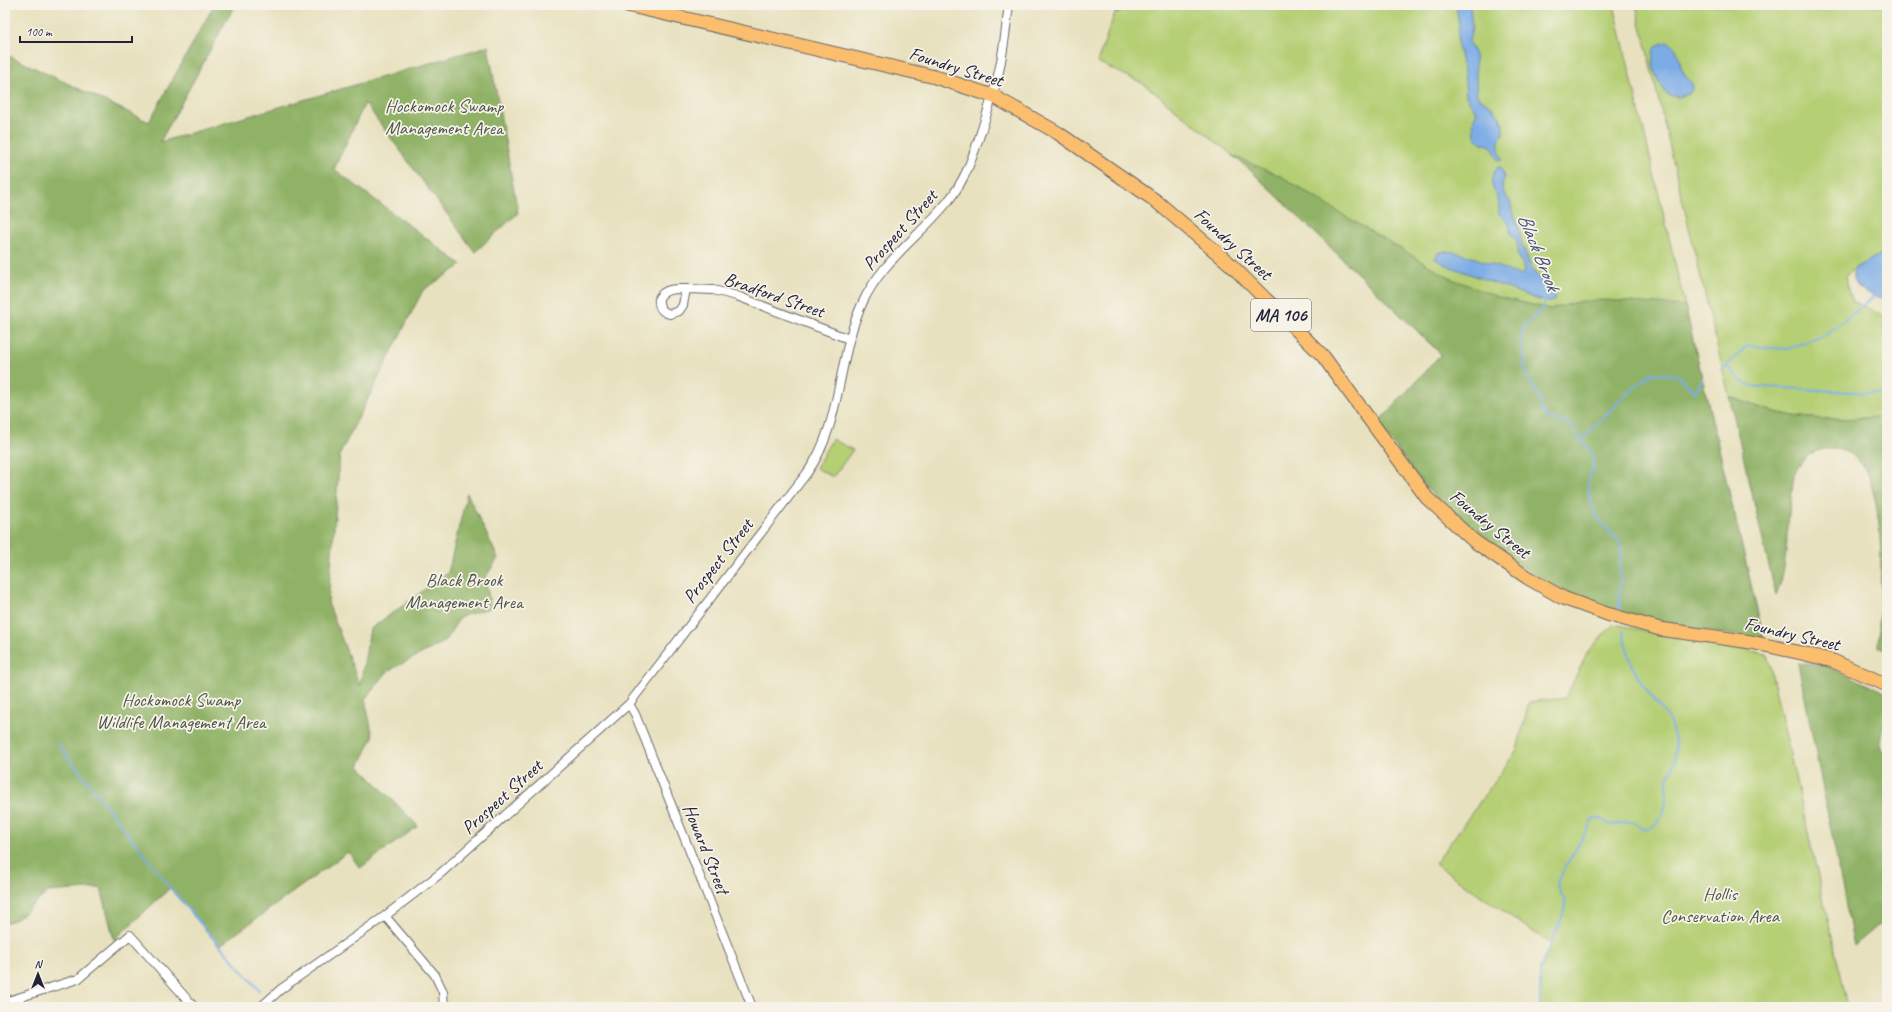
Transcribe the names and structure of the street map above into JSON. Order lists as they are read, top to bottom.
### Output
{
  "streets": {
    "main road": ["Foundry Street", "MA 106"],
    "street": ["Prospect Street", "Bradford Street", "Howard Street"]
  },
  "crossings": [
    ["Foundry Street", "Prospect Street"],
    ["Prospect Street", "Bradford Street"],
    ["Prospect Street", "Howard Street"]
  ],
  "water": ["Black Brook"],
  "parks": [
    "Hockomock Swamp Management Area",
    "Black Brook Management Area",
    "Hockomock Swamp Wildlife Management Area",
    "Hollis Conservation Area"
  ],
  "scale_bar": "100 m",
  "north": "top"
}
